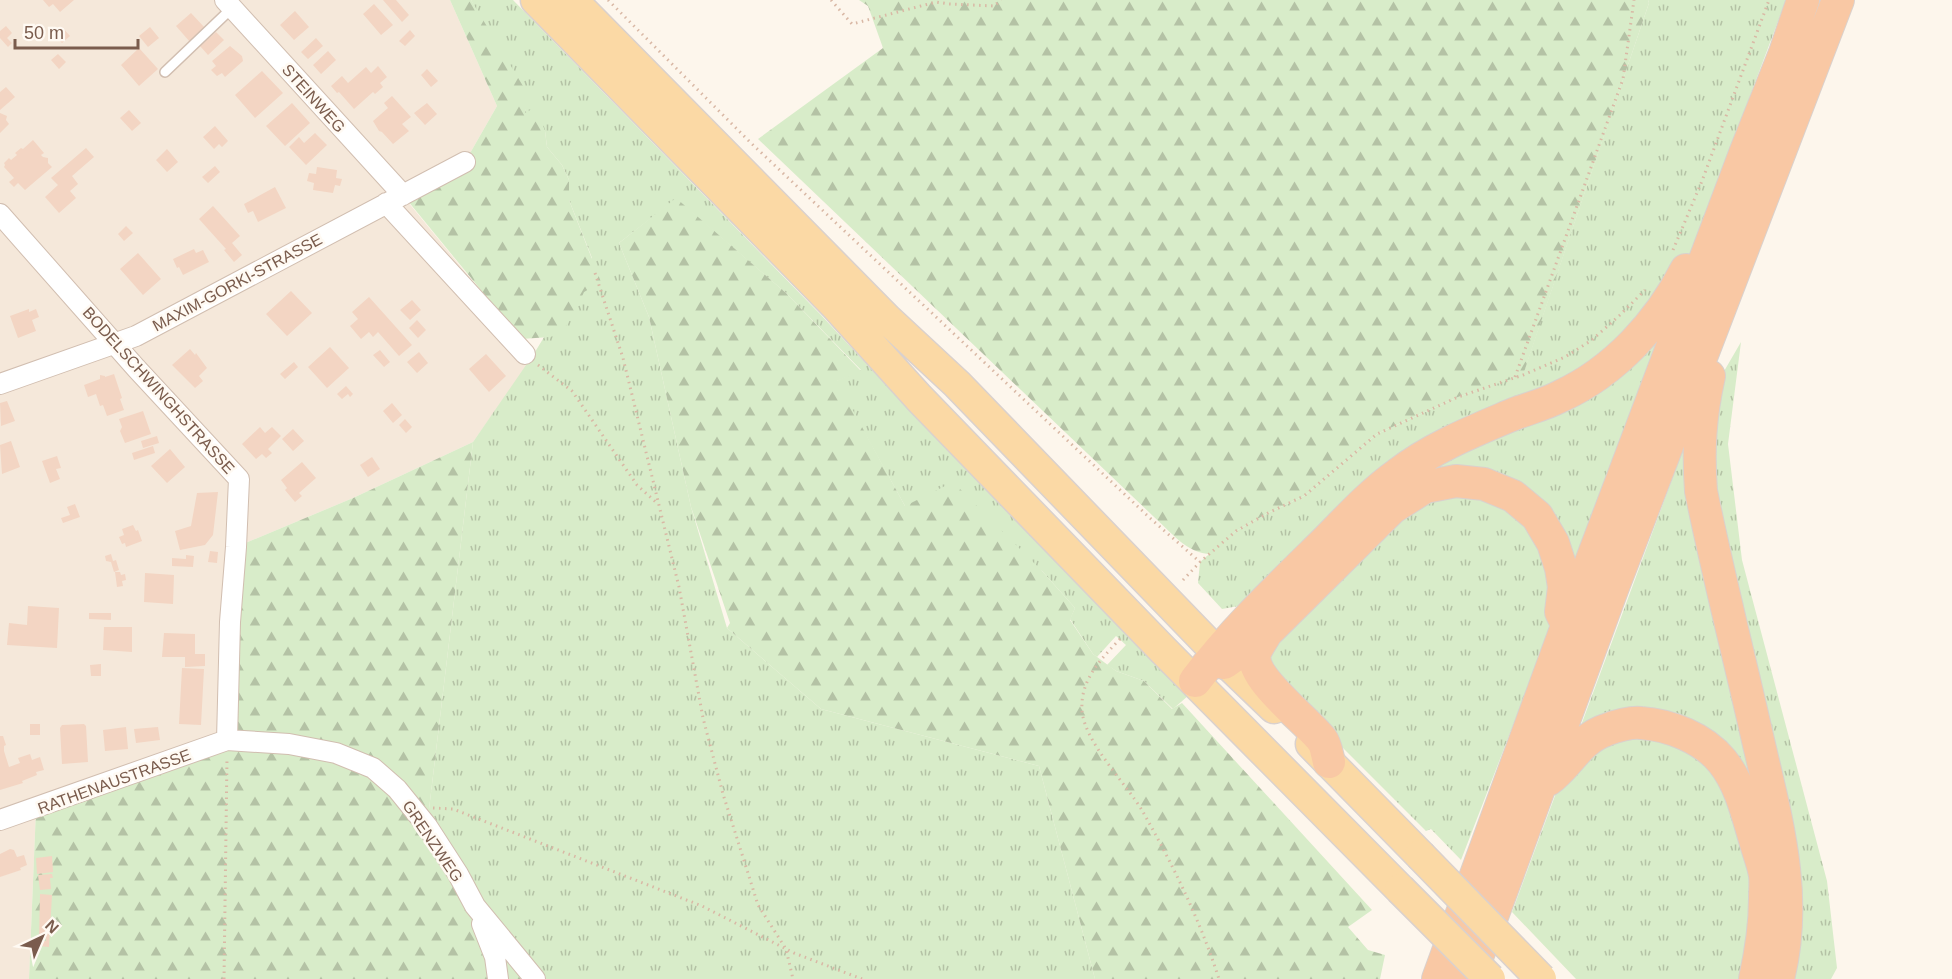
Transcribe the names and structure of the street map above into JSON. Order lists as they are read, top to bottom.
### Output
{
  "streets": {
    "street": [
      "STEINWEG",
      "MAXIM-GORKI-STRASSE",
      "BODELSCHWINGHSTRASSE",
      "RATHENAUSTRASSE",
      "GRENZWEG"
    ]
  },
  "crossings": [
    ["STEINWEG", "MAXIM-GORKI-STRASSE"],
    ["MAXIM-GORKI-STRASSE", "BODELSCHWINGHSTRASSE"],
    ["BODELSCHWINGHSTRASSE", "RATHENAUSTRASSE"],
    ["BODELSCHWINGHSTRASSE", "GRENZWEG"],
    ["RATHENAUSTRASSE", "GRENZWEG"]
  ],
  "scale_bar": "50 m",
  "north": "top right"
}
